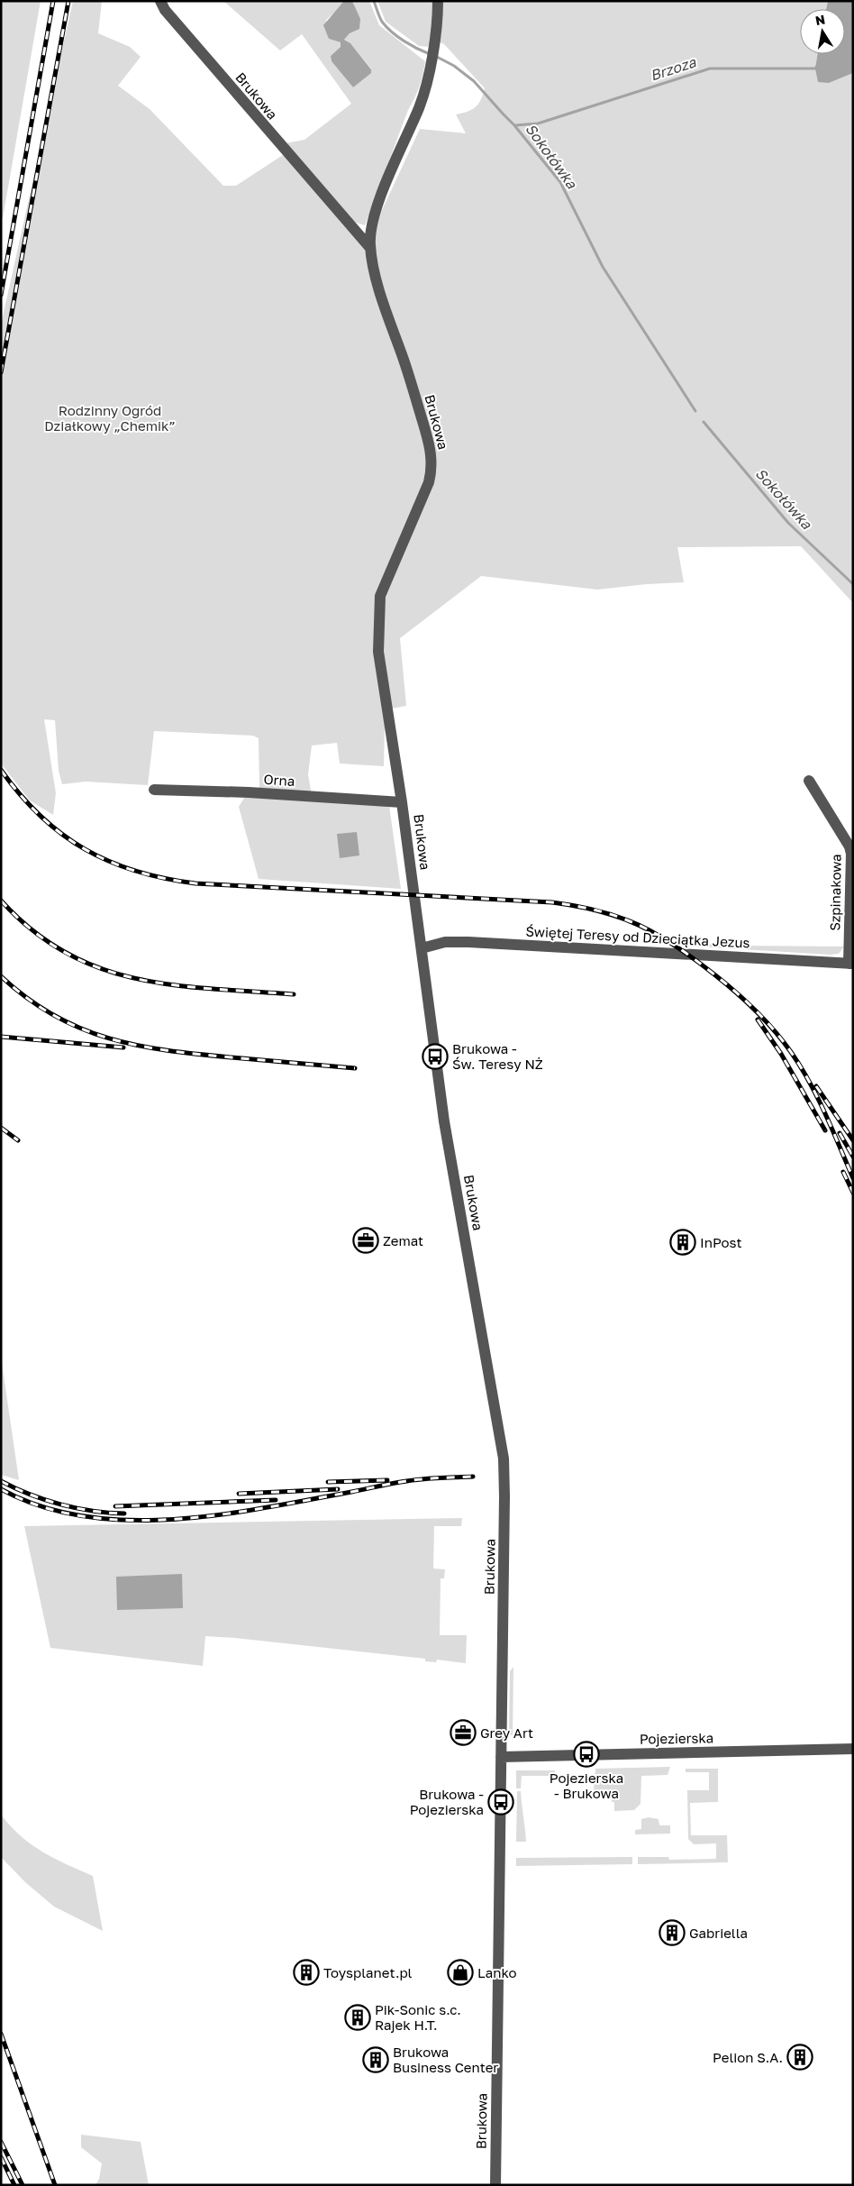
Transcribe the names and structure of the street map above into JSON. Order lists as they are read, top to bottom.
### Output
{
  "streets": {
    "street": [
      "Brukowa",
      "Orna",
      "Szpinakowa",
      "Świętej Teresy od Dzieciątka Jezus",
      "Pojezierska"
    ]
  },
  "crossings": [
    ["Brukowa", "Orna"],
    ["Brukowa", "Świętej Teresy od Dzieciątka Jezus"],
    ["Brukowa", "Pojezierska"],
    ["Szpinakowa", "Świętej Teresy od Dzieciątka Jezus"]
  ],
  "water": ["Brzoza", "Sokołówka"],
  "parks": ["Rodzinny Ogród Działkowy „Chemik”"],
  "places": {
    "bus stop": ["Brukowa - Św. Teresy NŻ", "Pojezierska - Brukowa", "Brukowa - Pojezierska"],
    "office": ["Zemat", "Grey Art"],
    "building": [
      "InPost",
      "Gabriella",
      "Toysplanet.pl",
      "Pik-Sonic s.c. Rajek H.T.",
      "Pelion S.A.",
      "Brukowa Business Center"
    ],
    "shop": ["Lanko"]
  },
  "north": "top"
}
